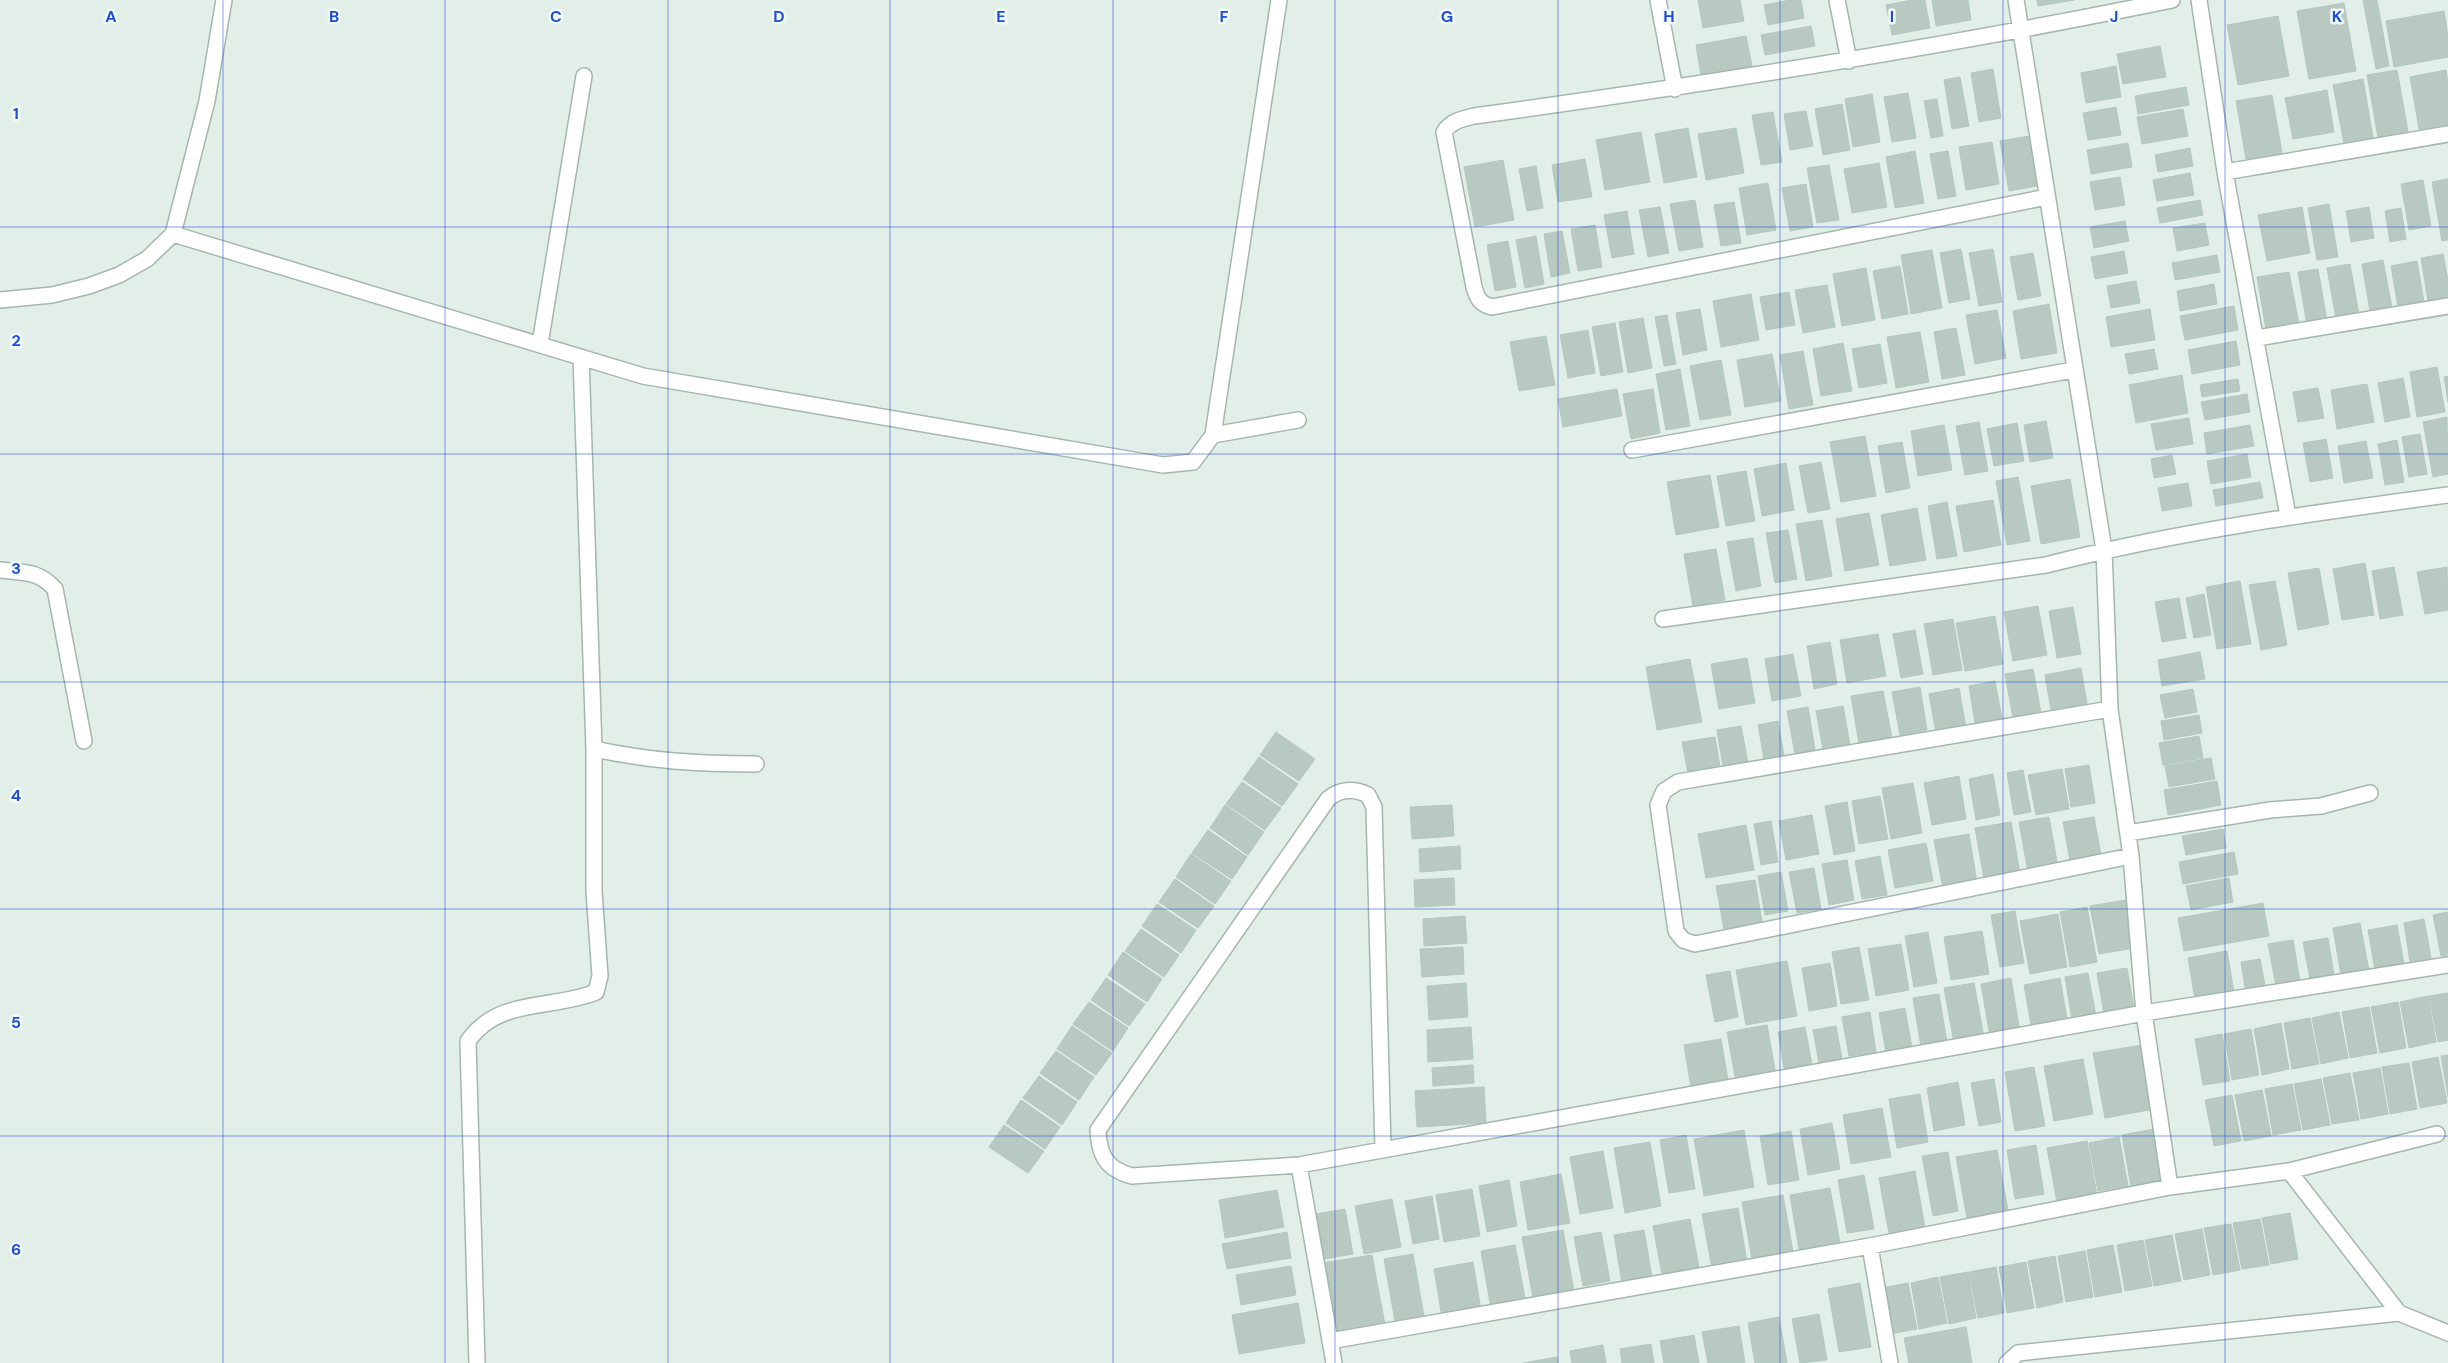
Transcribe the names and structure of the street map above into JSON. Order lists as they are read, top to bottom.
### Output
{
  "grid": {
    "columns": [
      "A",
      "B",
      "C",
      "D",
      "E",
      "F",
      "G",
      "H",
      "I",
      "J",
      "K"
    ],
    "rows": [
      "1",
      "2",
      "3",
      "4",
      "5",
      "6"
    ]
  }
}
